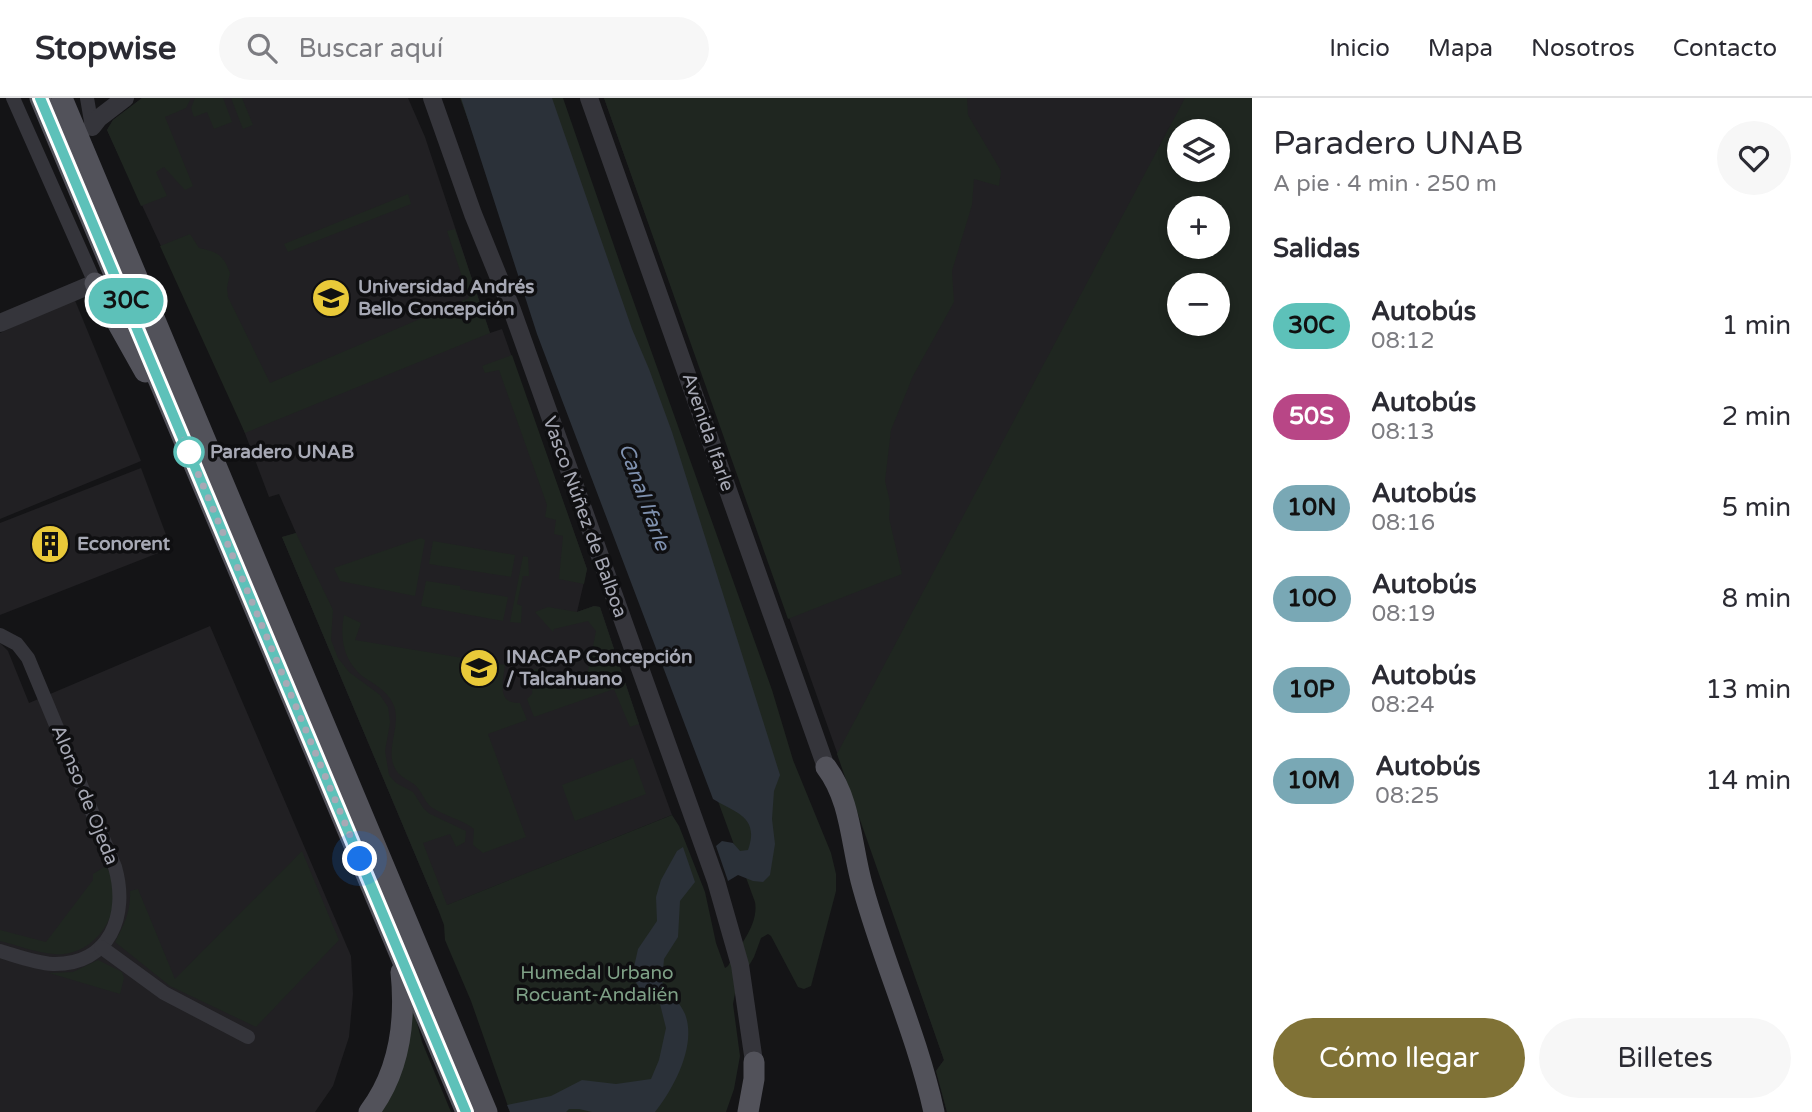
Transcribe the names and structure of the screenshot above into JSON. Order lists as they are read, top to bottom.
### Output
{
  "streets": {
    "street": ["Avenida Ifarle", "Vasco Núñez de Balboa", "Alonso de Ojeda"]
  },
  "water": ["Canal Ifarle"],
  "parks": ["Humedal Urbano Rocuant-Andalién"],
  "places": {
    "school or university": ["Universidad Andrés Bello Concepción", "INACAP Concepción / Talcahuano"],
    "other": ["Paradero UNAB"],
    "building": ["Econorent"]
  },
  "lines": ["bus line 30C"],
  "page": {
    "header": "Stopwise",
    "search": "Buscar aquí",
    "nav": [
      "Inicio",
      "Mapa",
      "Nosotros",
      "Contacto"
    ],
    "on_map": "30C",
    "heading": [
      ["Paradero UNAB", "A pie · 4 min · 250 m"],
      "Salidas"
    ],
    "map_buttons": ["+", "−"],
    "list": [
      {
        "mark": "30C",
        "name": "Autobús",
        "note": "08:12",
        "value": "1 min"
      },
      {
        "mark": "50S",
        "name": "Autobús",
        "note": "08:13",
        "value": "2 min"
      },
      {
        "mark": "10N",
        "name": "Autobús",
        "note": "08:16",
        "value": "5 min"
      },
      {
        "mark": "10O",
        "name": "Autobús",
        "note": "08:19",
        "value": "8 min"
      },
      {
        "mark": "10P",
        "name": "Autobús",
        "note": "08:24",
        "value": "13 min"
      },
      {
        "mark": "10M",
        "name": "Autobús",
        "note": "08:25",
        "value": "14 min"
      }
    ],
    "buttons": ["Cómo llegar", "Billetes"]
  }
}
